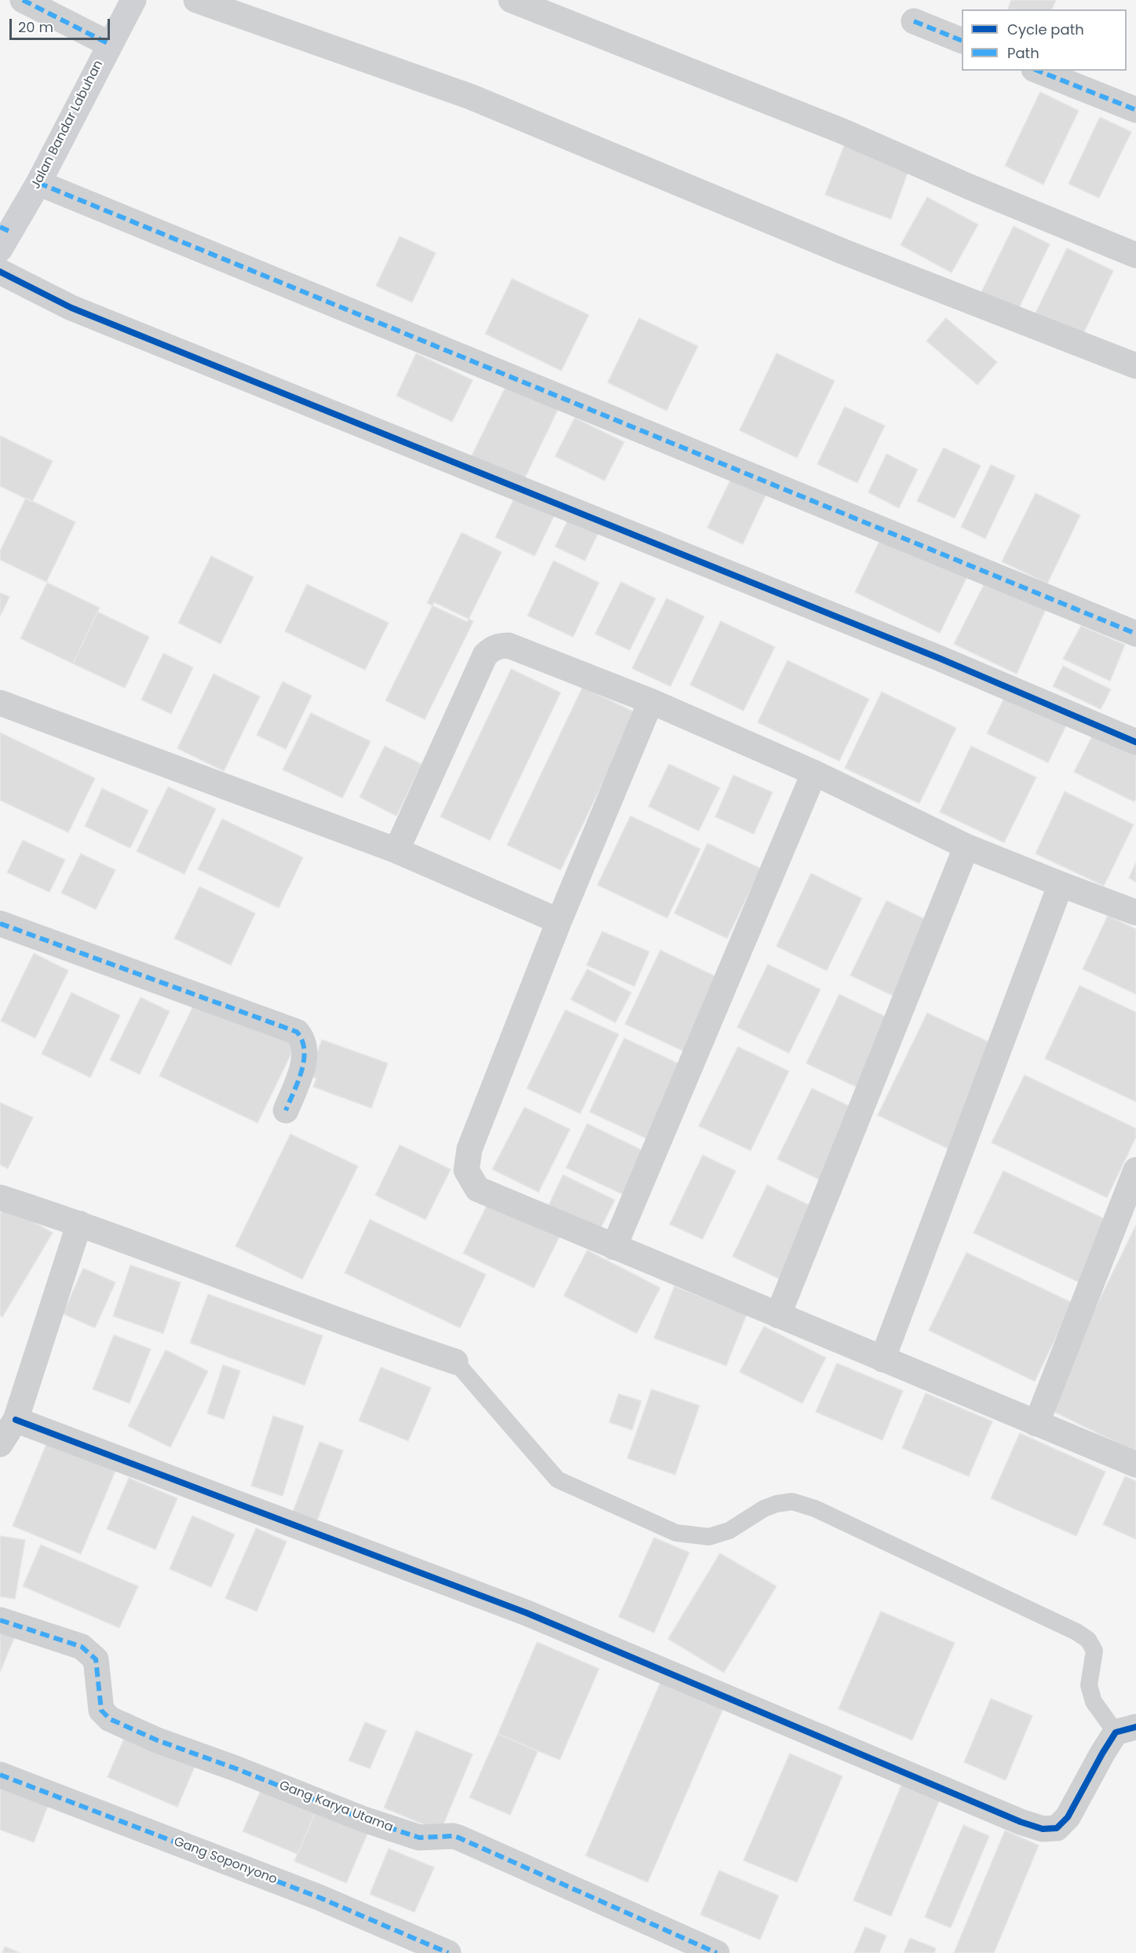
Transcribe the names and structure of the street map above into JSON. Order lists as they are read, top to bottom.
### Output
{
  "streets": {
    "main road": ["Jalan Bandar Labuhan"],
    "street": ["Gang Karya Utama", "Gang Soponyono"]
  },
  "legend": ["Cycle path", "Path"],
  "scale_bar": "20 m"
}
